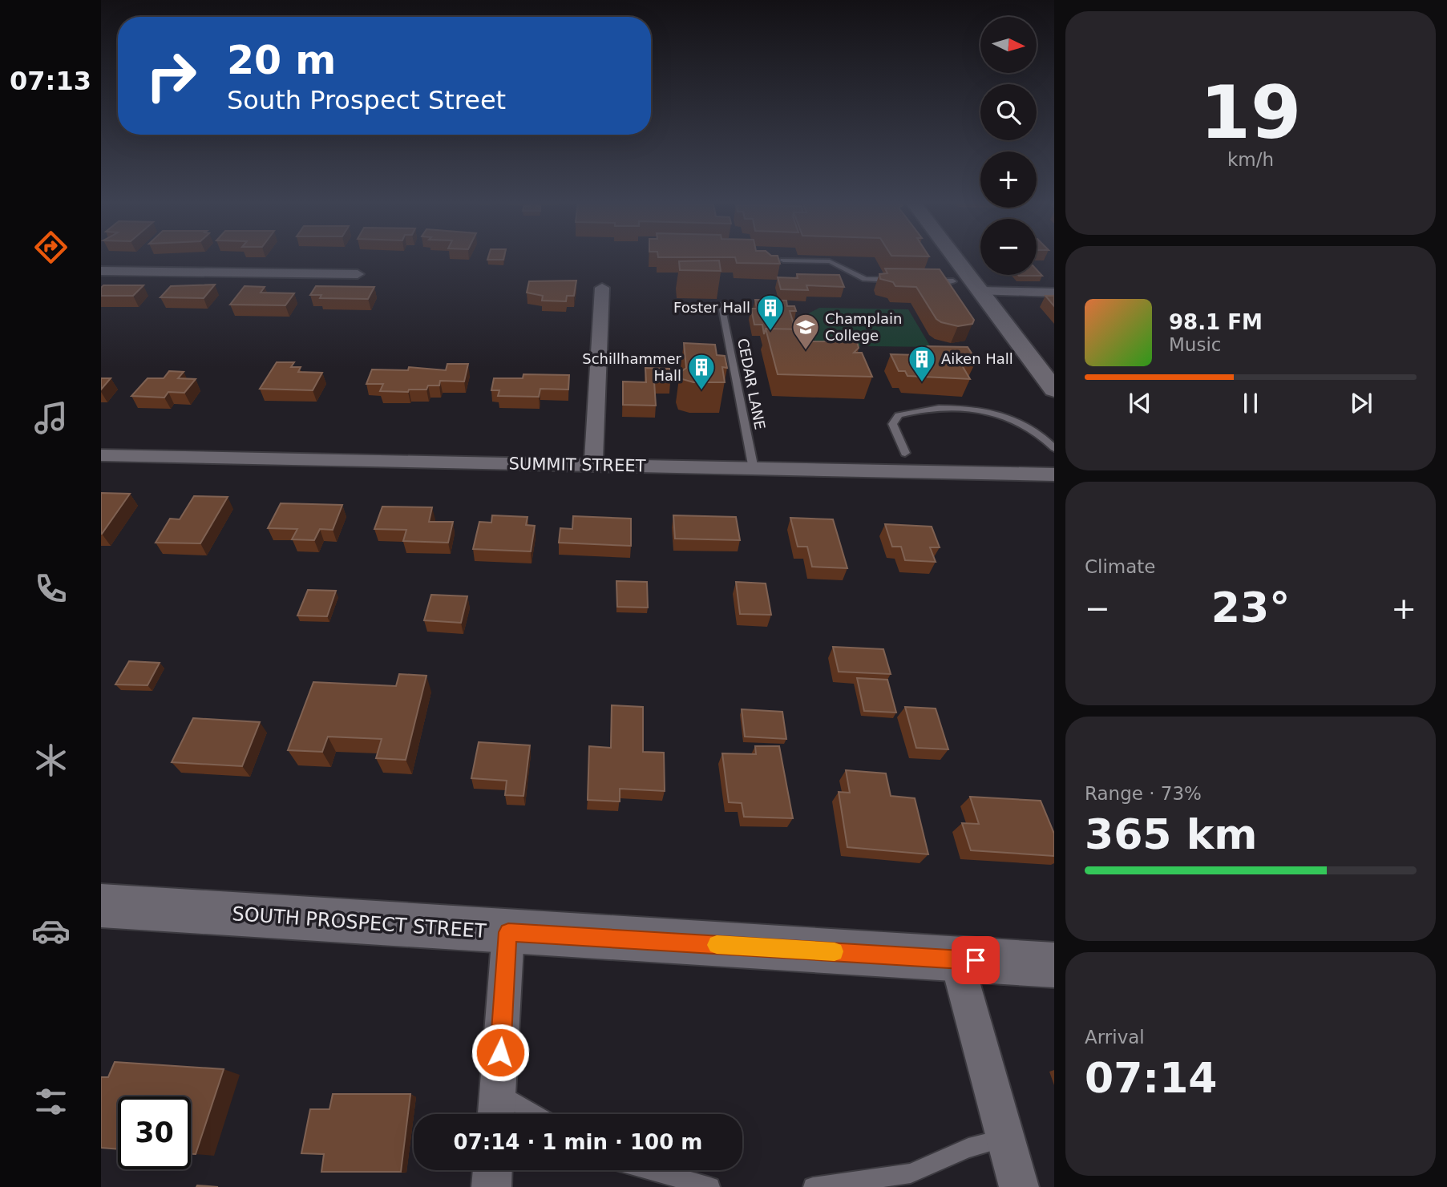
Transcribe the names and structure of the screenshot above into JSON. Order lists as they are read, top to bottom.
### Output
{
  "streets": {
    "street": ["SUMMIT STREET", "SOUTH PROSPECT STREET"],
    "lane": ["CEDAR LANE"]
  },
  "crossings": [
    ["CEDAR LANE", "SUMMIT STREET"]
  ],
  "places": {
    "building": ["Foster Hall", "Aiken Hall", "Schillhammer Hall"],
    "school or university": ["Champlain College"]
  },
  "north": "right",
  "page": {
    "tabs": "07:13",
    "tile": [
      ["19", "km/h"],
      "Climate",
      ["Range · 73%", "365 km"],
      ["Arrival", "07:14"]
    ],
    "map_buttons": ["+", "−"],
    "turn": ["20 m", "South Prospect Street"],
    "song": ["98.1 FM", "Music"],
    "heat": ["−", "23°", "+"],
    "limit": "30",
    "trip": "07:14 · 1 min · 100 m"
  }
}
